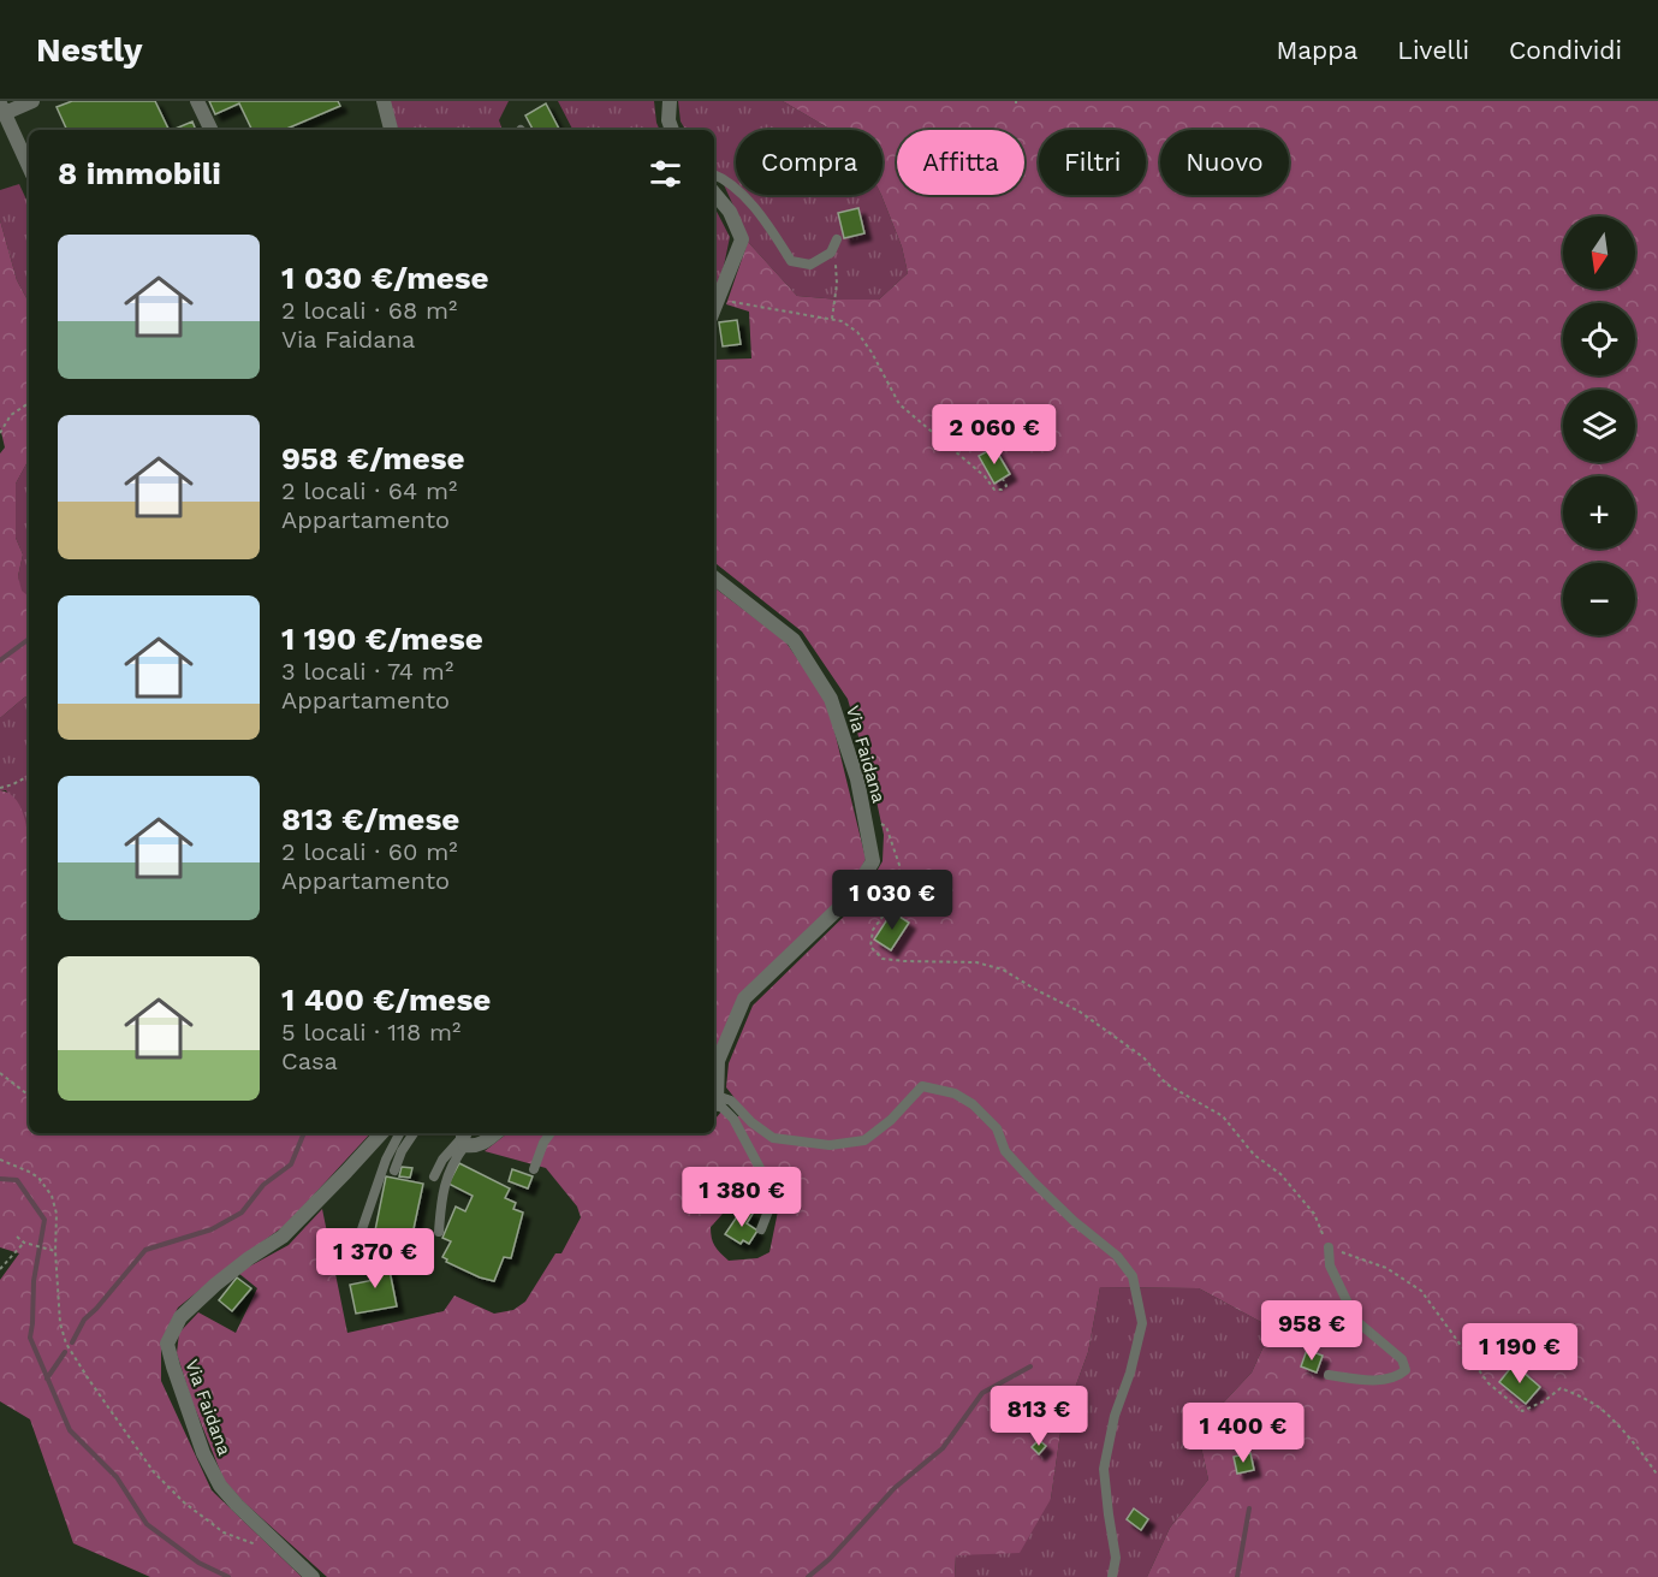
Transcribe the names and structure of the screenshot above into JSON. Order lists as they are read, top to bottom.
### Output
{
  "streets": {
    "street": ["Via Faidana"]
  },
  "north": "bottom",
  "page": {
    "header": "Nestly",
    "nav": ["Mappa", "Livelli", "Condividi"],
    "chip": [
      "Compra",
      "Affitta",
      "Filtri",
      "Nuovo"
    ],
    "heading": "8 immobili",
    "map_buttons": ["+", "−"],
    "list": [
      {
        "name": "1 030 €/mese",
        "note": "2 locali · 68 m² · Via Faidana"
      },
      {
        "name": "958 €/mese",
        "note": "2 locali · 64 m² · Appartamento"
      },
      {
        "name": "1 190 €/mese",
        "note": "3 locali · 74 m² · Appartamento"
      },
      {
        "name": "813 €/mese",
        "note": "2 locali · 60 m² · Appartamento"
      },
      {
        "name": "1 400 €/mese",
        "note": "5 locali · 118 m² · Casa"
      }
    ],
    "price": [
      "2 060 €",
      "1 030 €",
      "1 380 €",
      "1 370 €",
      "958 €",
      "1 190 €",
      "813 €",
      "1 400 €"
    ]
  }
}
